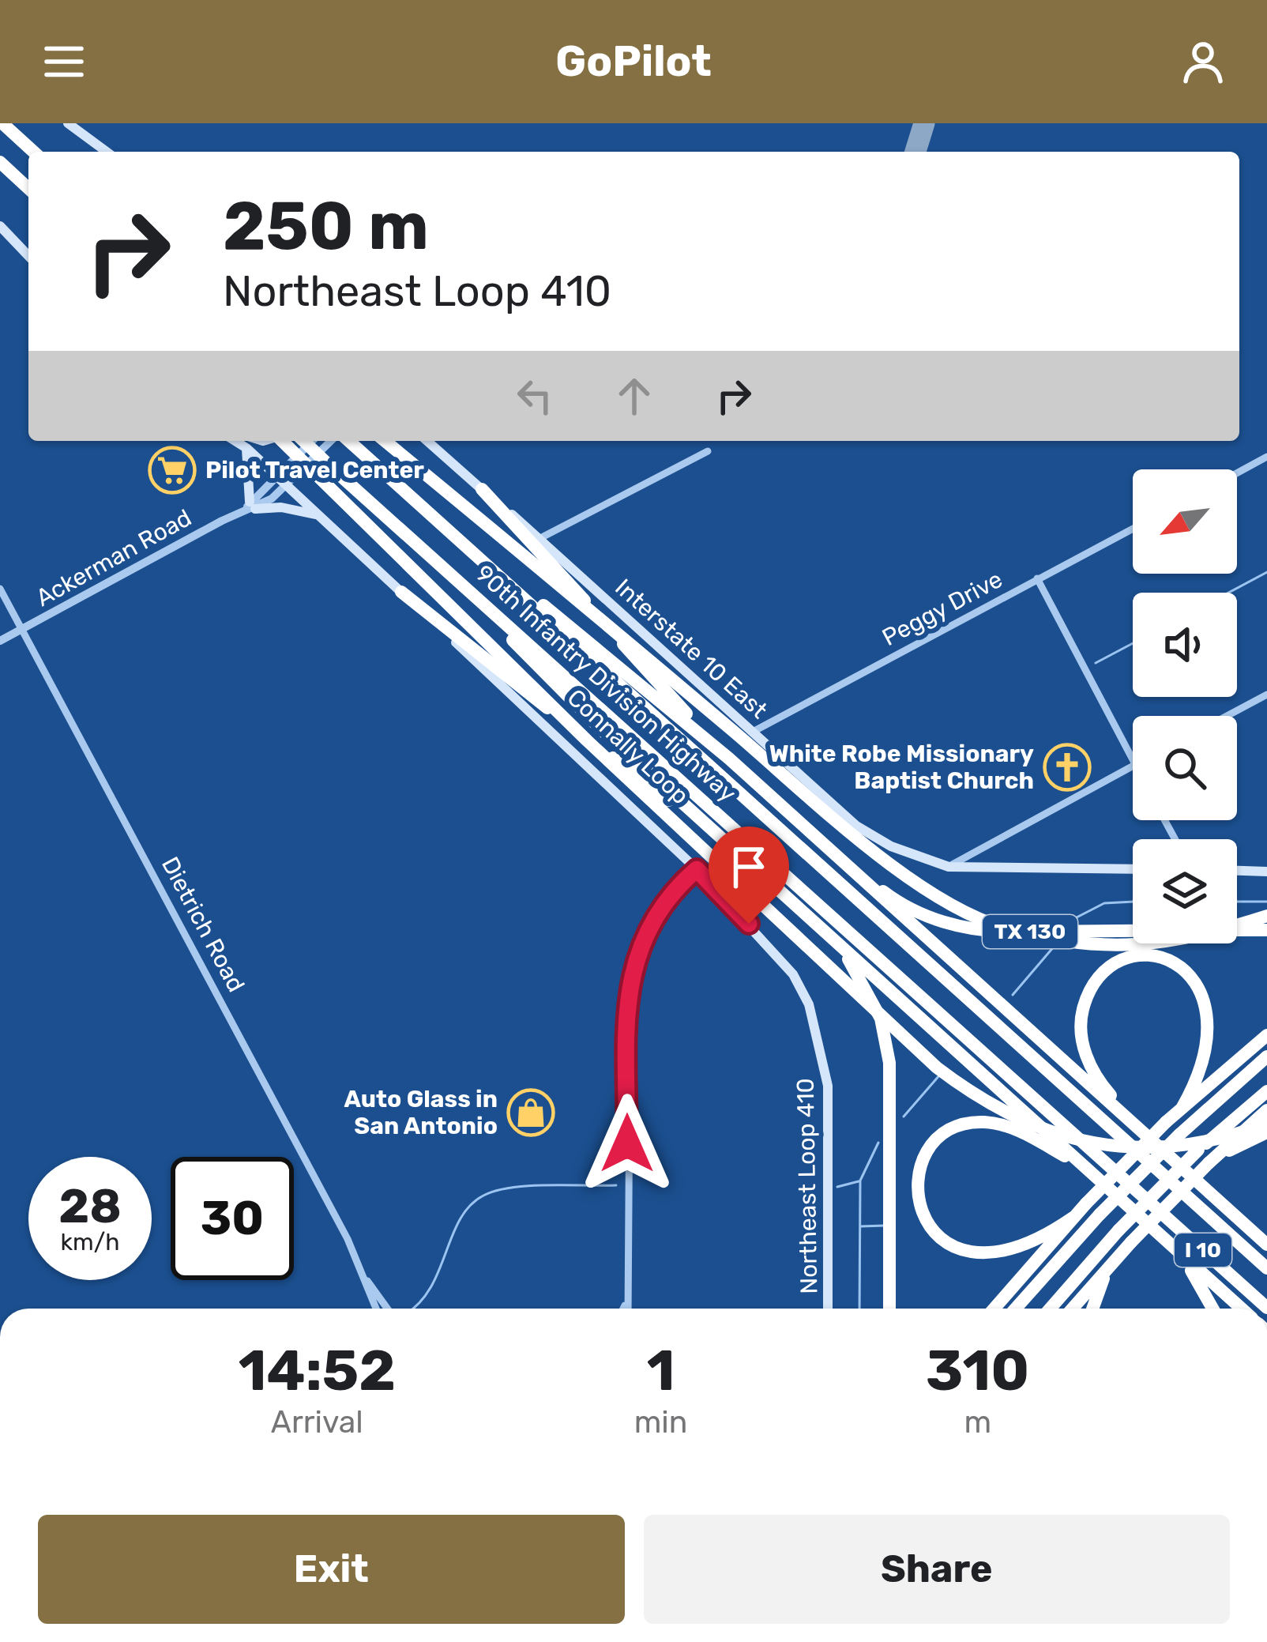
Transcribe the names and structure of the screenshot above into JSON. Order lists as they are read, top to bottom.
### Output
{
  "streets": {
    "highway": [
      "90th Infantry Division Highway",
      "Connally Loop",
      "TX 130",
      "I 10"
    ],
    "main road": ["Interstate 10 East", "Northeast Loop 410"],
    "street": ["Ackerman Road", "Peggy Drive", "Dietrich Road"]
  },
  "crossings": [
    ["Ackerman Road", "Dietrich Road"],
    ["Peggy Drive", "Interstate 10 East"],
    ["90th Infantry Division Highway", "TX 130"]
  ],
  "places": {
    "supermarket": ["Pilot Travel Center"],
    "church": ["White Robe Missionary Baptist Church"],
    "shop": ["Auto Glass in San Antonio"]
  },
  "north": "bottom left",
  "page": {
    "header": "GoPilot",
    "turn": ["250 m", "Northeast Loop 410"],
    "speed": "28 km/h",
    "limit": "30",
    "eta": [
      "14:52",
      "Arrival",
      "1",
      "min",
      "310",
      "m"
    ],
    "buttons": ["Exit", "Share"]
  }
}
